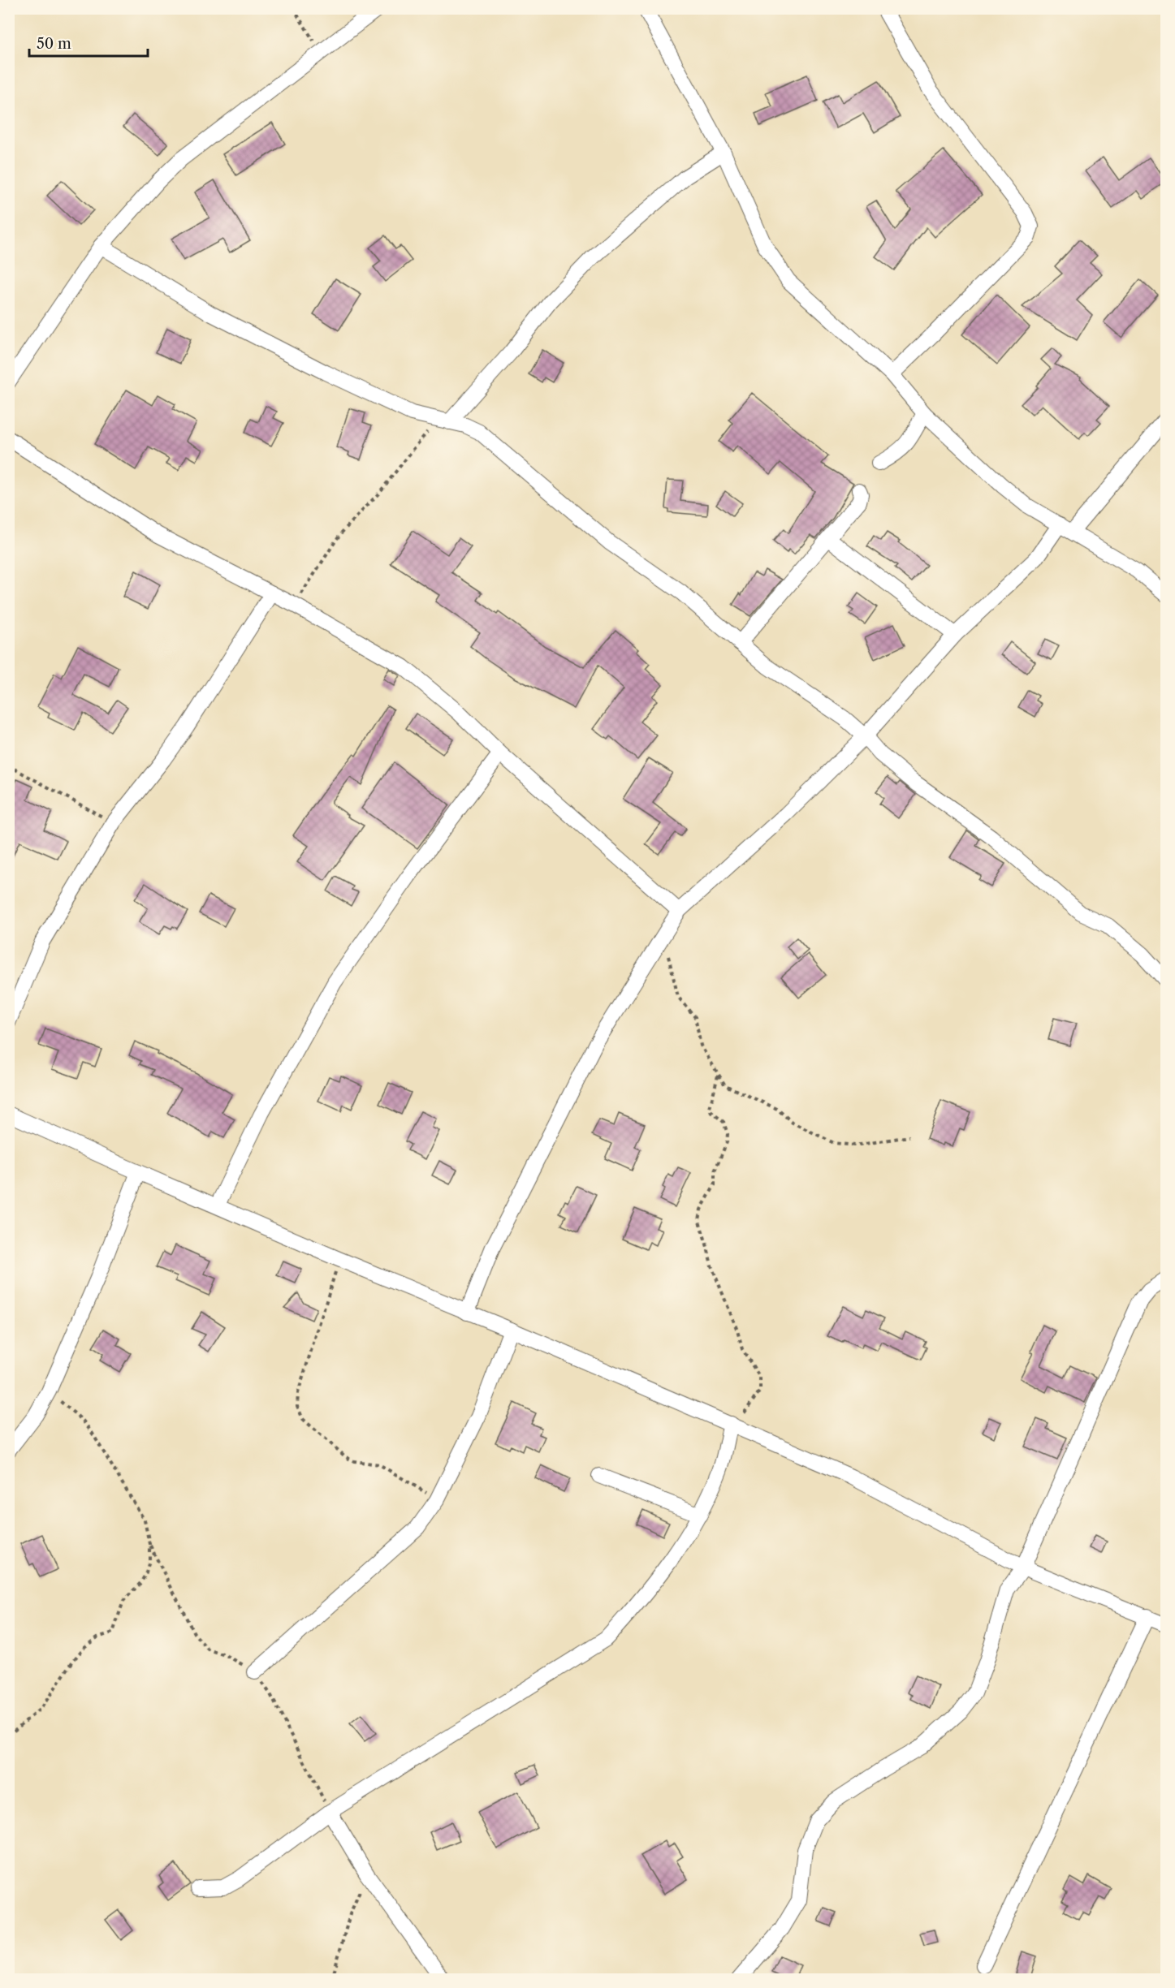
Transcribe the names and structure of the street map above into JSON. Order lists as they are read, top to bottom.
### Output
{
  "scale_bar": "50 m"
}
